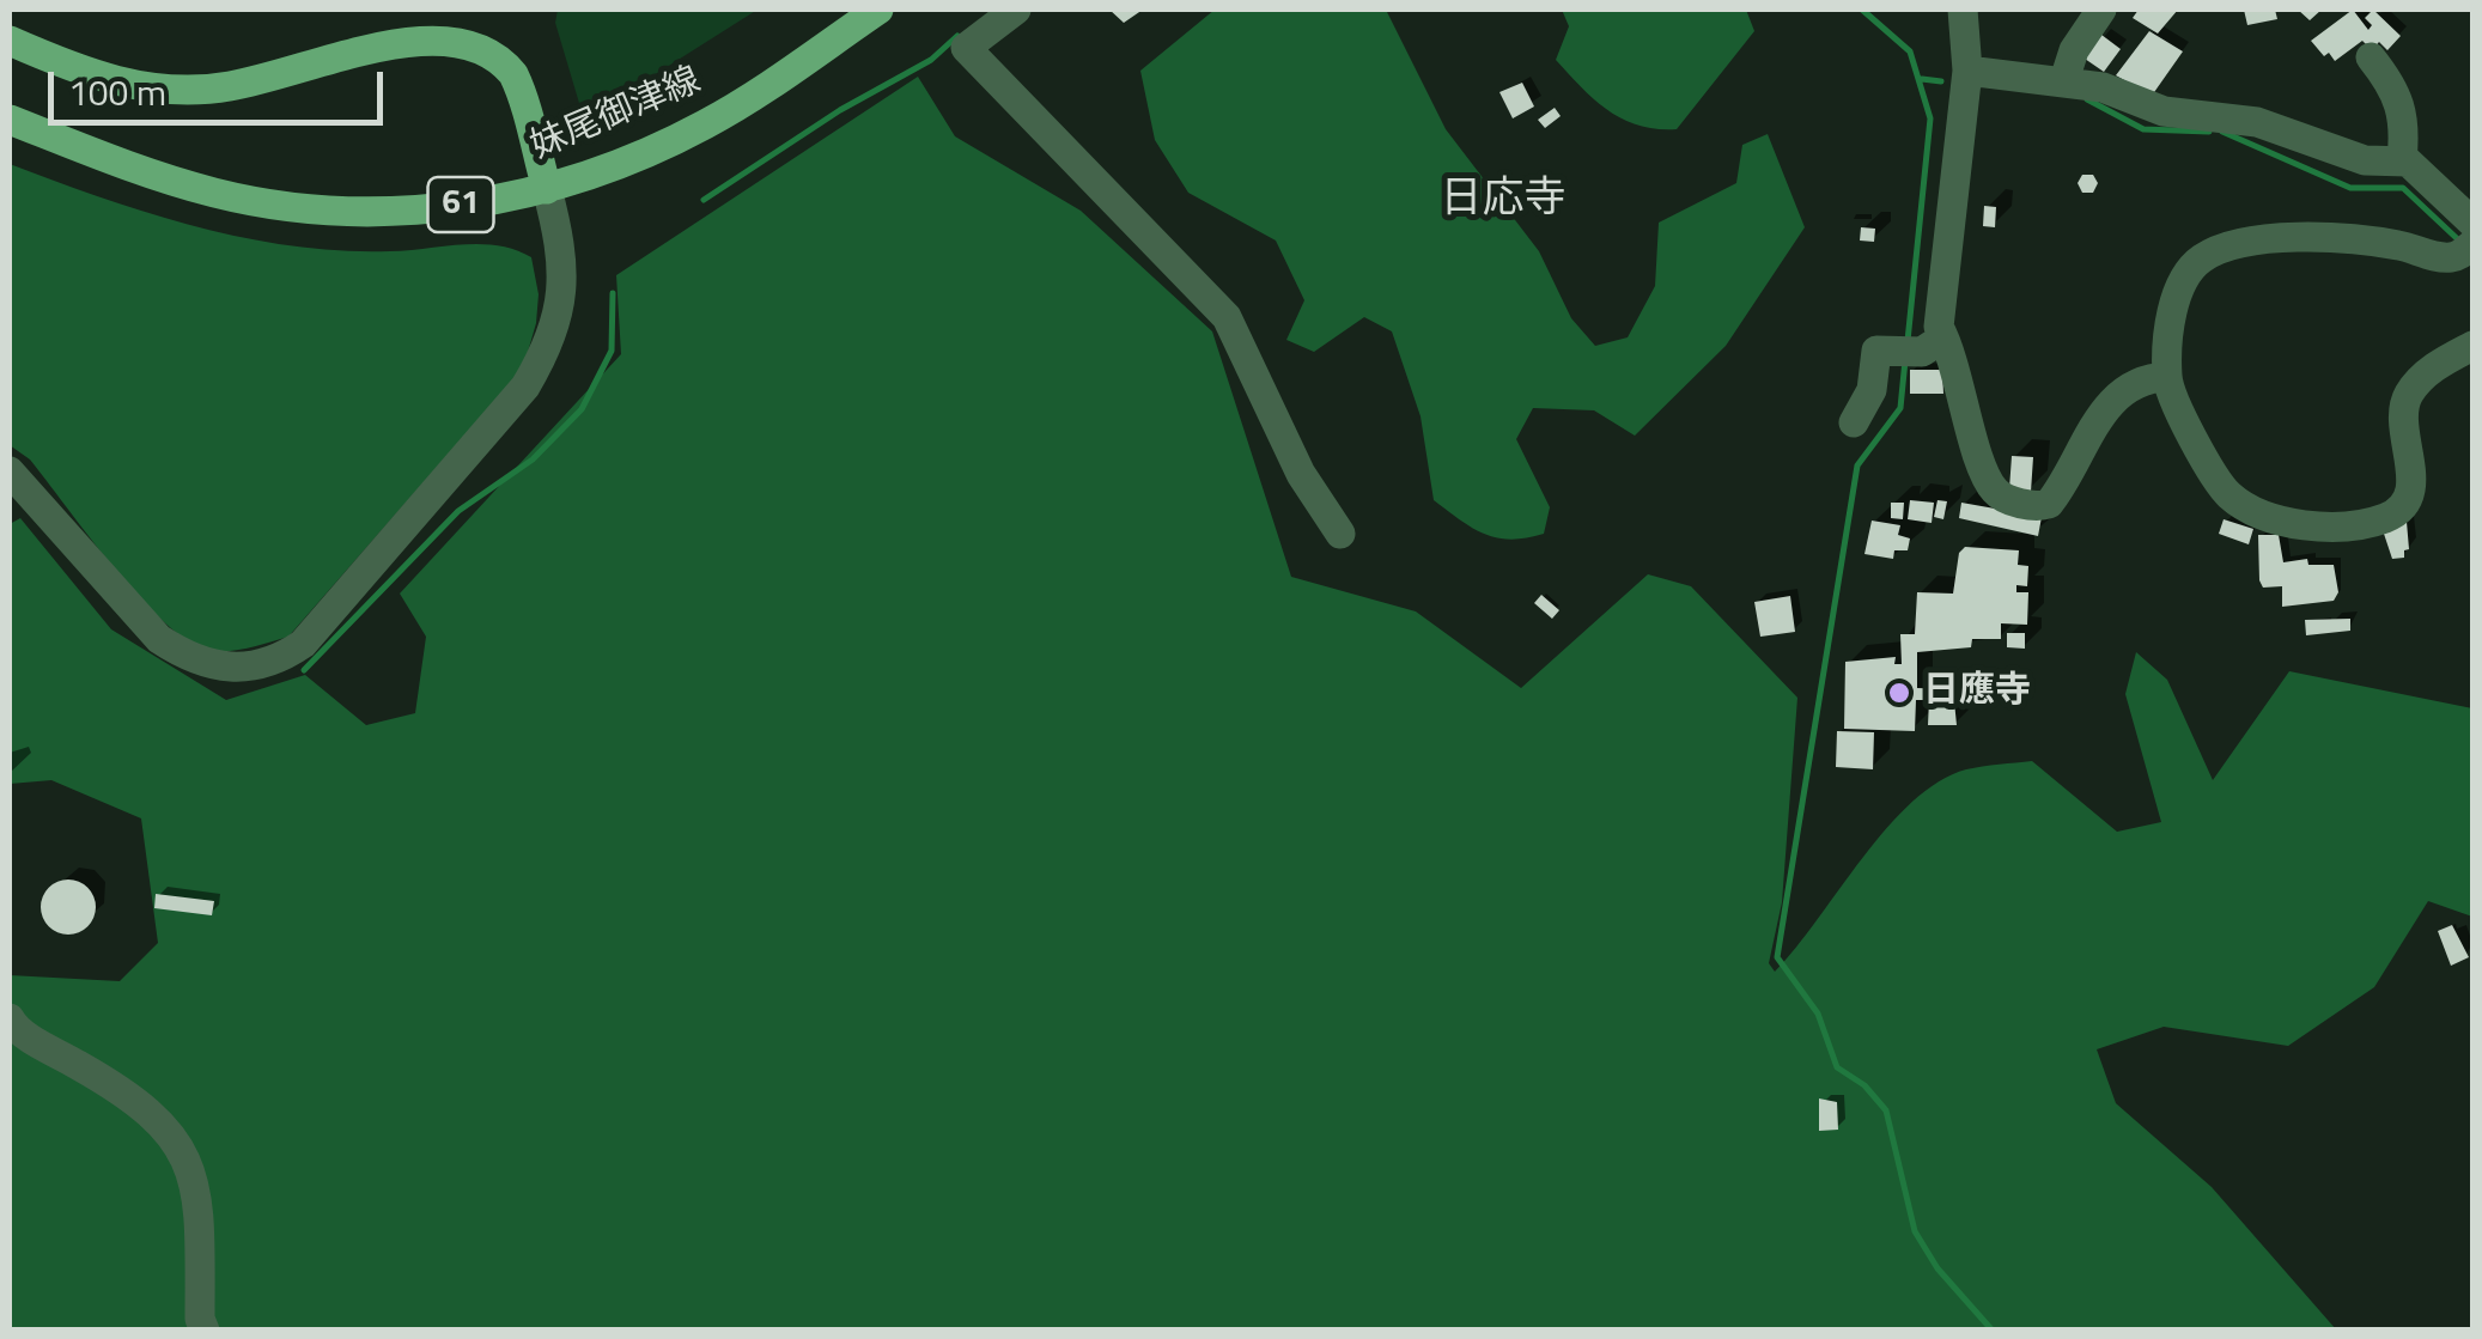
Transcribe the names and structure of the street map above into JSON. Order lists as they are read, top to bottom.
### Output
{
  "streets": {
    "main road": ["妹尾御津線", "61"]
  },
  "districts": ["日応寺"],
  "places": ["日應寺"],
  "scale_bar": "100 m"
}
